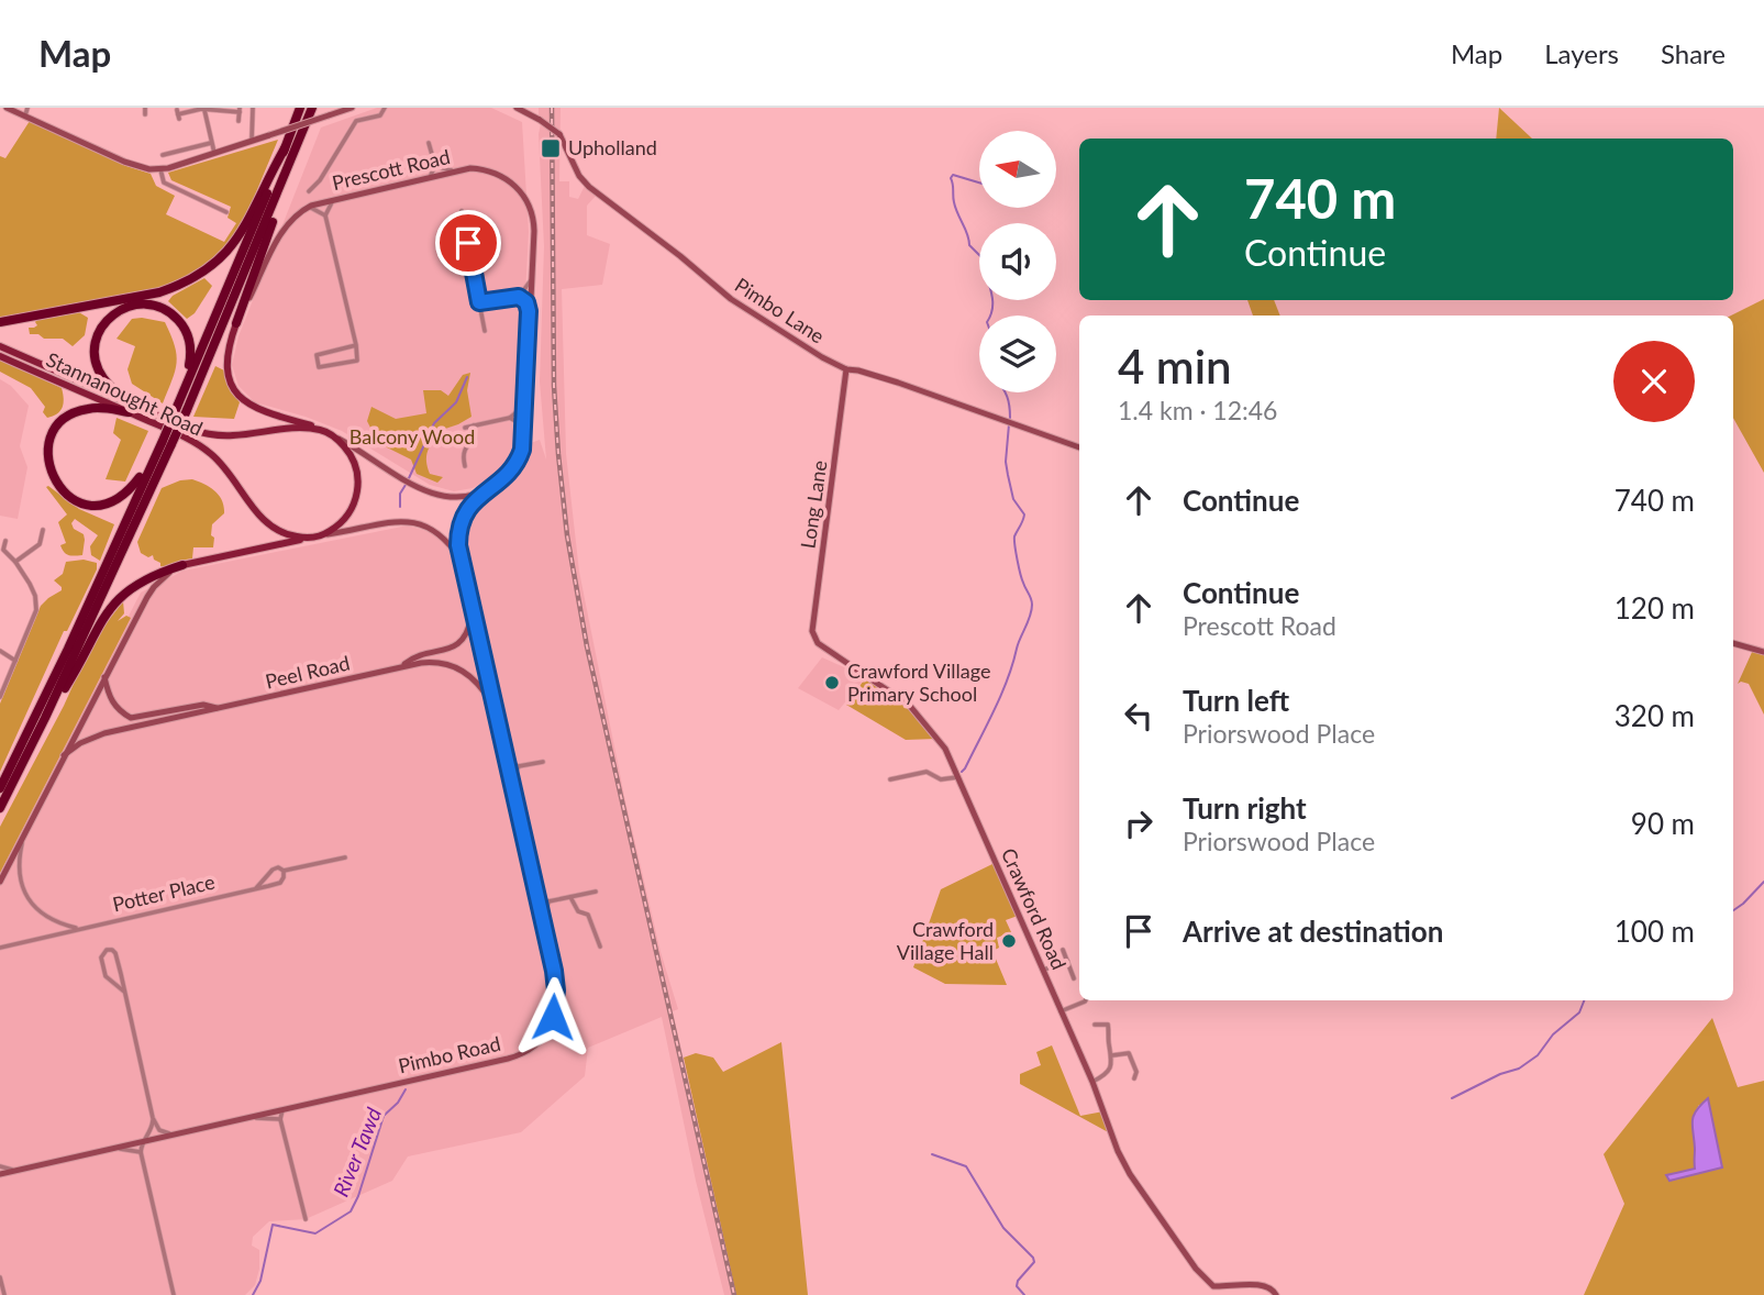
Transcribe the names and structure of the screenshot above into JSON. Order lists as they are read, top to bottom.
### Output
{
  "streets": {
    "main road": ["Stannanought Road"],
    "street": [
      "Prescott Road",
      "Pimbo Lane",
      "Long Lane",
      "Peel Road",
      "Potter Place",
      "Crawford Road",
      "Pimbo Road"
    ]
  },
  "crossings": [
    ["Prescott Road", "Pimbo Road"],
    ["Pimbo Lane", "Long Lane"],
    ["Stannanought Road", "Pimbo Road"],
    ["Long Lane", "Crawford Road"],
    ["Peel Road", "Pimbo Road"]
  ],
  "water": ["River Tawd"],
  "parks": ["Balcony Wood"],
  "places": {
    "transit": ["Upholland"],
    "other": ["Crawford Village Primary School", "Crawford Village Hall"]
  },
  "north": "left",
  "page": {
    "header": "Map",
    "nav": ["Map", "Layers", "Share"],
    "turn": ["740 m", "Continue"],
    "heading": ["4 min", "1.4 km · 12:46"],
    "list": [
      {
        "name": "Continue",
        "value": "740 m"
      },
      {
        "name": "Continue",
        "note": "Prescott Road",
        "value": "120 m"
      },
      {
        "name": "Turn left",
        "note": "Priorswood Place",
        "value": "320 m"
      },
      {
        "name": "Turn right",
        "note": "Priorswood Place",
        "value": "90 m"
      },
      {
        "name": "Arrive at destination",
        "value": "100 m"
      }
    ]
  }
}
